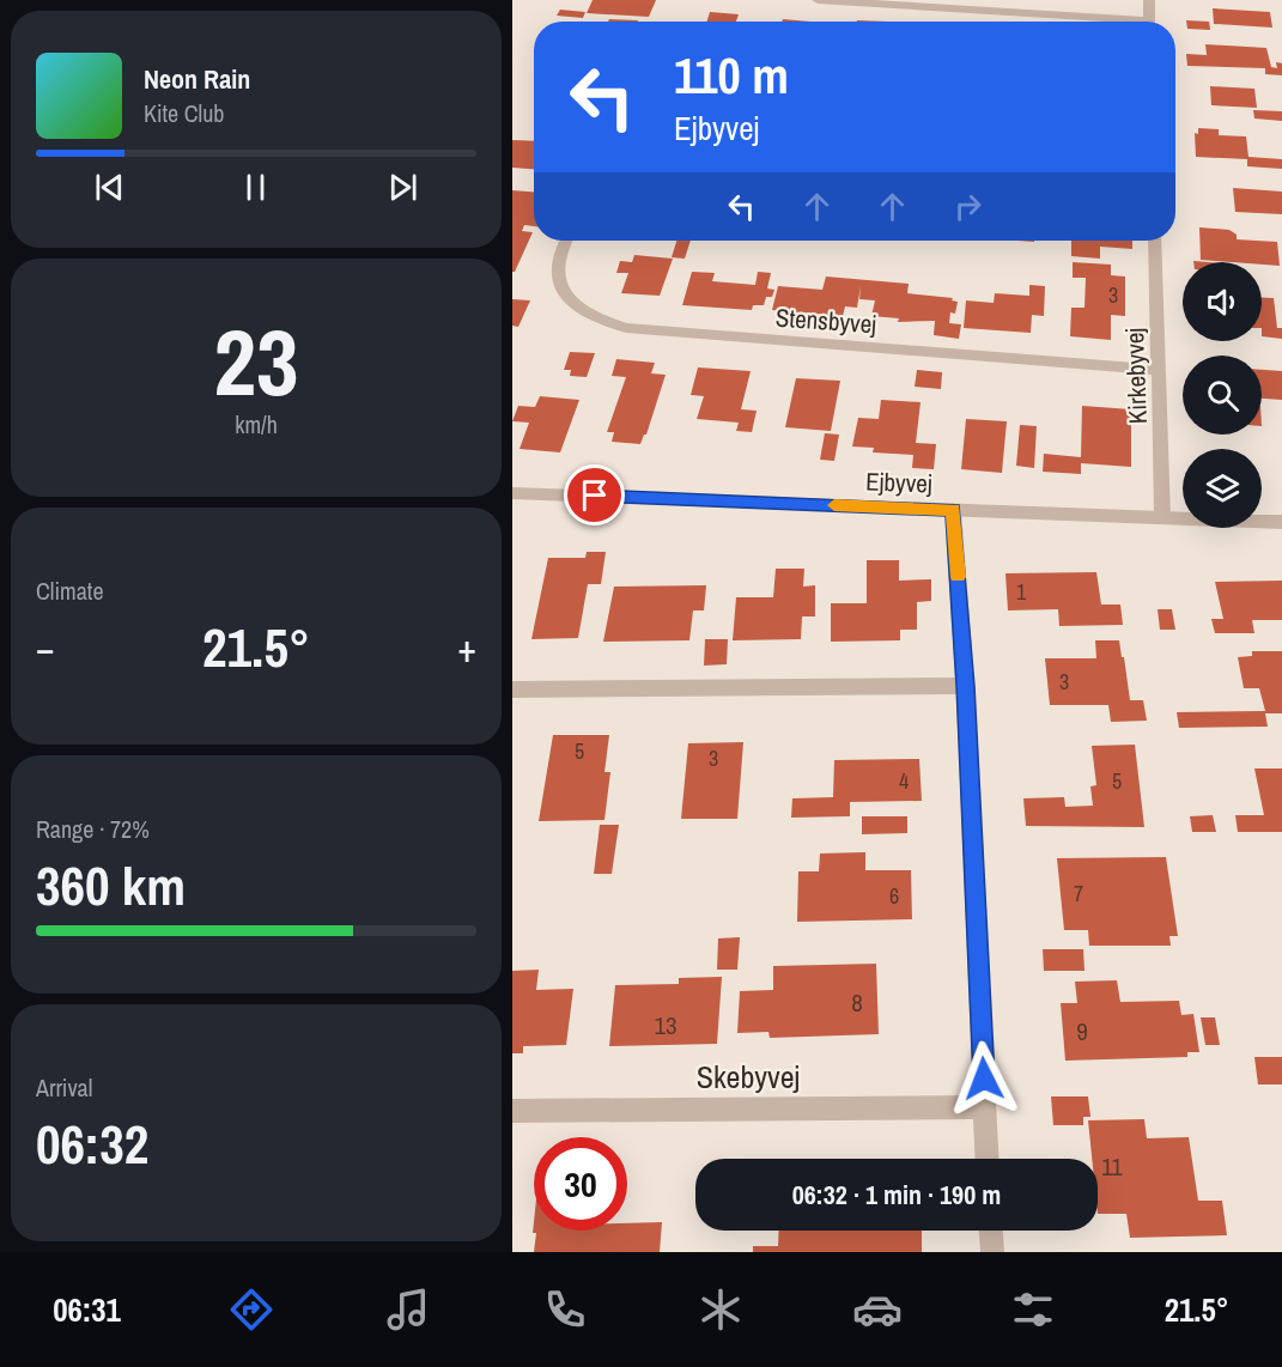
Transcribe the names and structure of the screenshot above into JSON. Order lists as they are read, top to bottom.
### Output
{
  "streets": {
    "street": [
      "Stensbyvej",
      "Kirkebyvej",
      "Ejbyvej",
      "Skebyvej"
    ]
  },
  "crossings": [
    ["Stensbyvej", "Kirkebyvej"],
    ["Kirkebyvej", "Ejbyvej"]
  ],
  "house_numbers": [
    "3",
    "1",
    "3",
    "5",
    "3",
    "4",
    "5",
    "7",
    "6",
    "8",
    "13",
    "9",
    "11"
  ],
  "page": {
    "turn": ["110 m", "Ejbyvej"],
    "song": ["Neon Rain", "Kite Club"],
    "tile": [
      ["23", "km/h"],
      "Climate",
      ["Range · 72%", "360 km"],
      ["Arrival", "06:32"]
    ],
    "heat": ["−", "21.5°", "+"],
    "limit": "30",
    "trip": "06:32 · 1 min · 190 m",
    "tabs": ["06:31", "21.5°"]
  }
}
